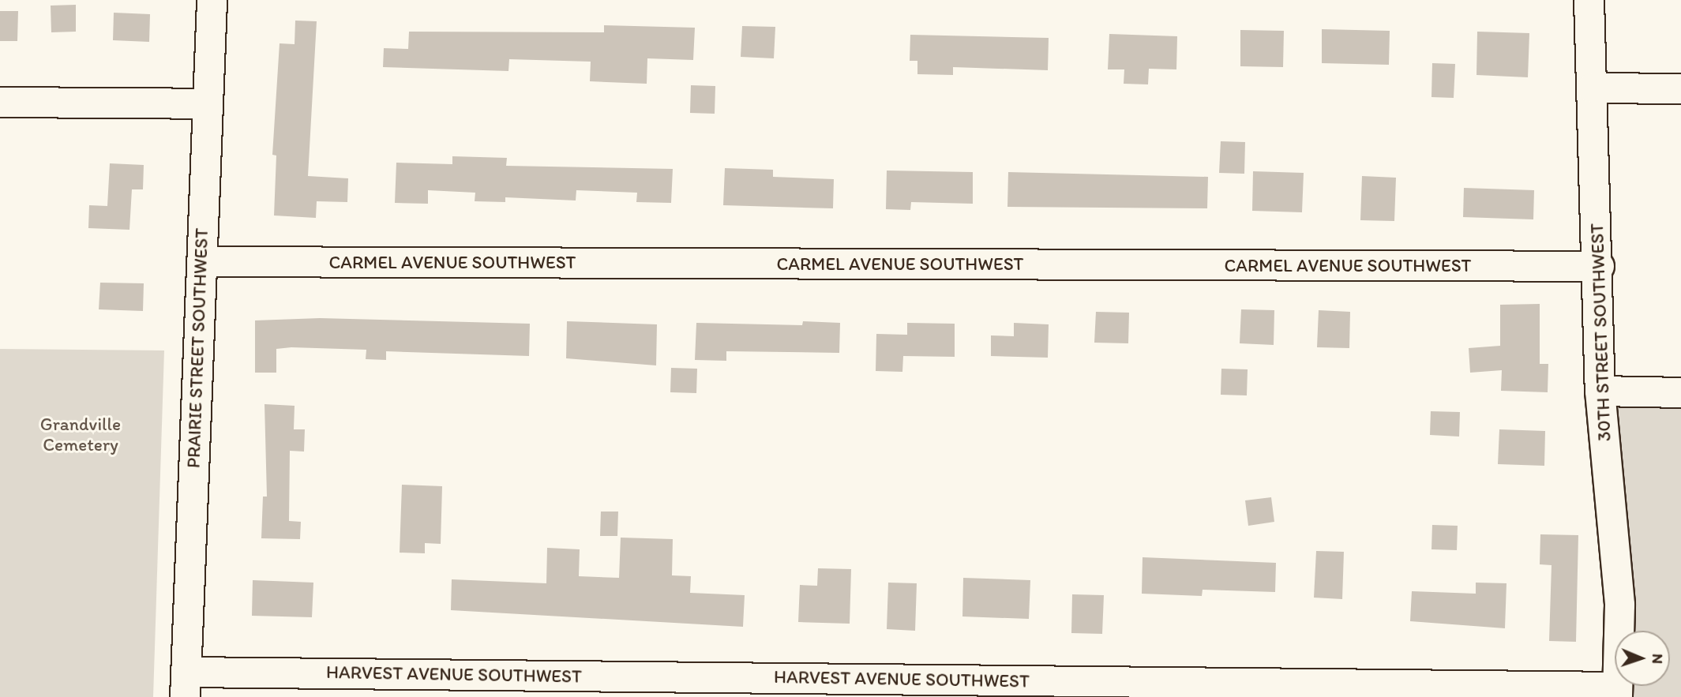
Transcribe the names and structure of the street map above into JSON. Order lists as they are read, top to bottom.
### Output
{
  "streets": {
    "street": [
      "CARMEL AVENUE SOUTHWEST",
      "30TH STREET SOUTHWEST",
      "PRAIRIE STREET SOUTHWEST",
      "HARVEST AVENUE SOUTHWEST"
    ]
  },
  "crossings": [
    ["CARMEL AVENUE SOUTHWEST", "30TH STREET SOUTHWEST"],
    ["CARMEL AVENUE SOUTHWEST", "PRAIRIE STREET SOUTHWEST"],
    ["30TH STREET SOUTHWEST", "HARVEST AVENUE SOUTHWEST"],
    ["PRAIRIE STREET SOUTHWEST", "HARVEST AVENUE SOUTHWEST"]
  ],
  "parks": ["Grandville Cemetery"],
  "north": "right"
}
